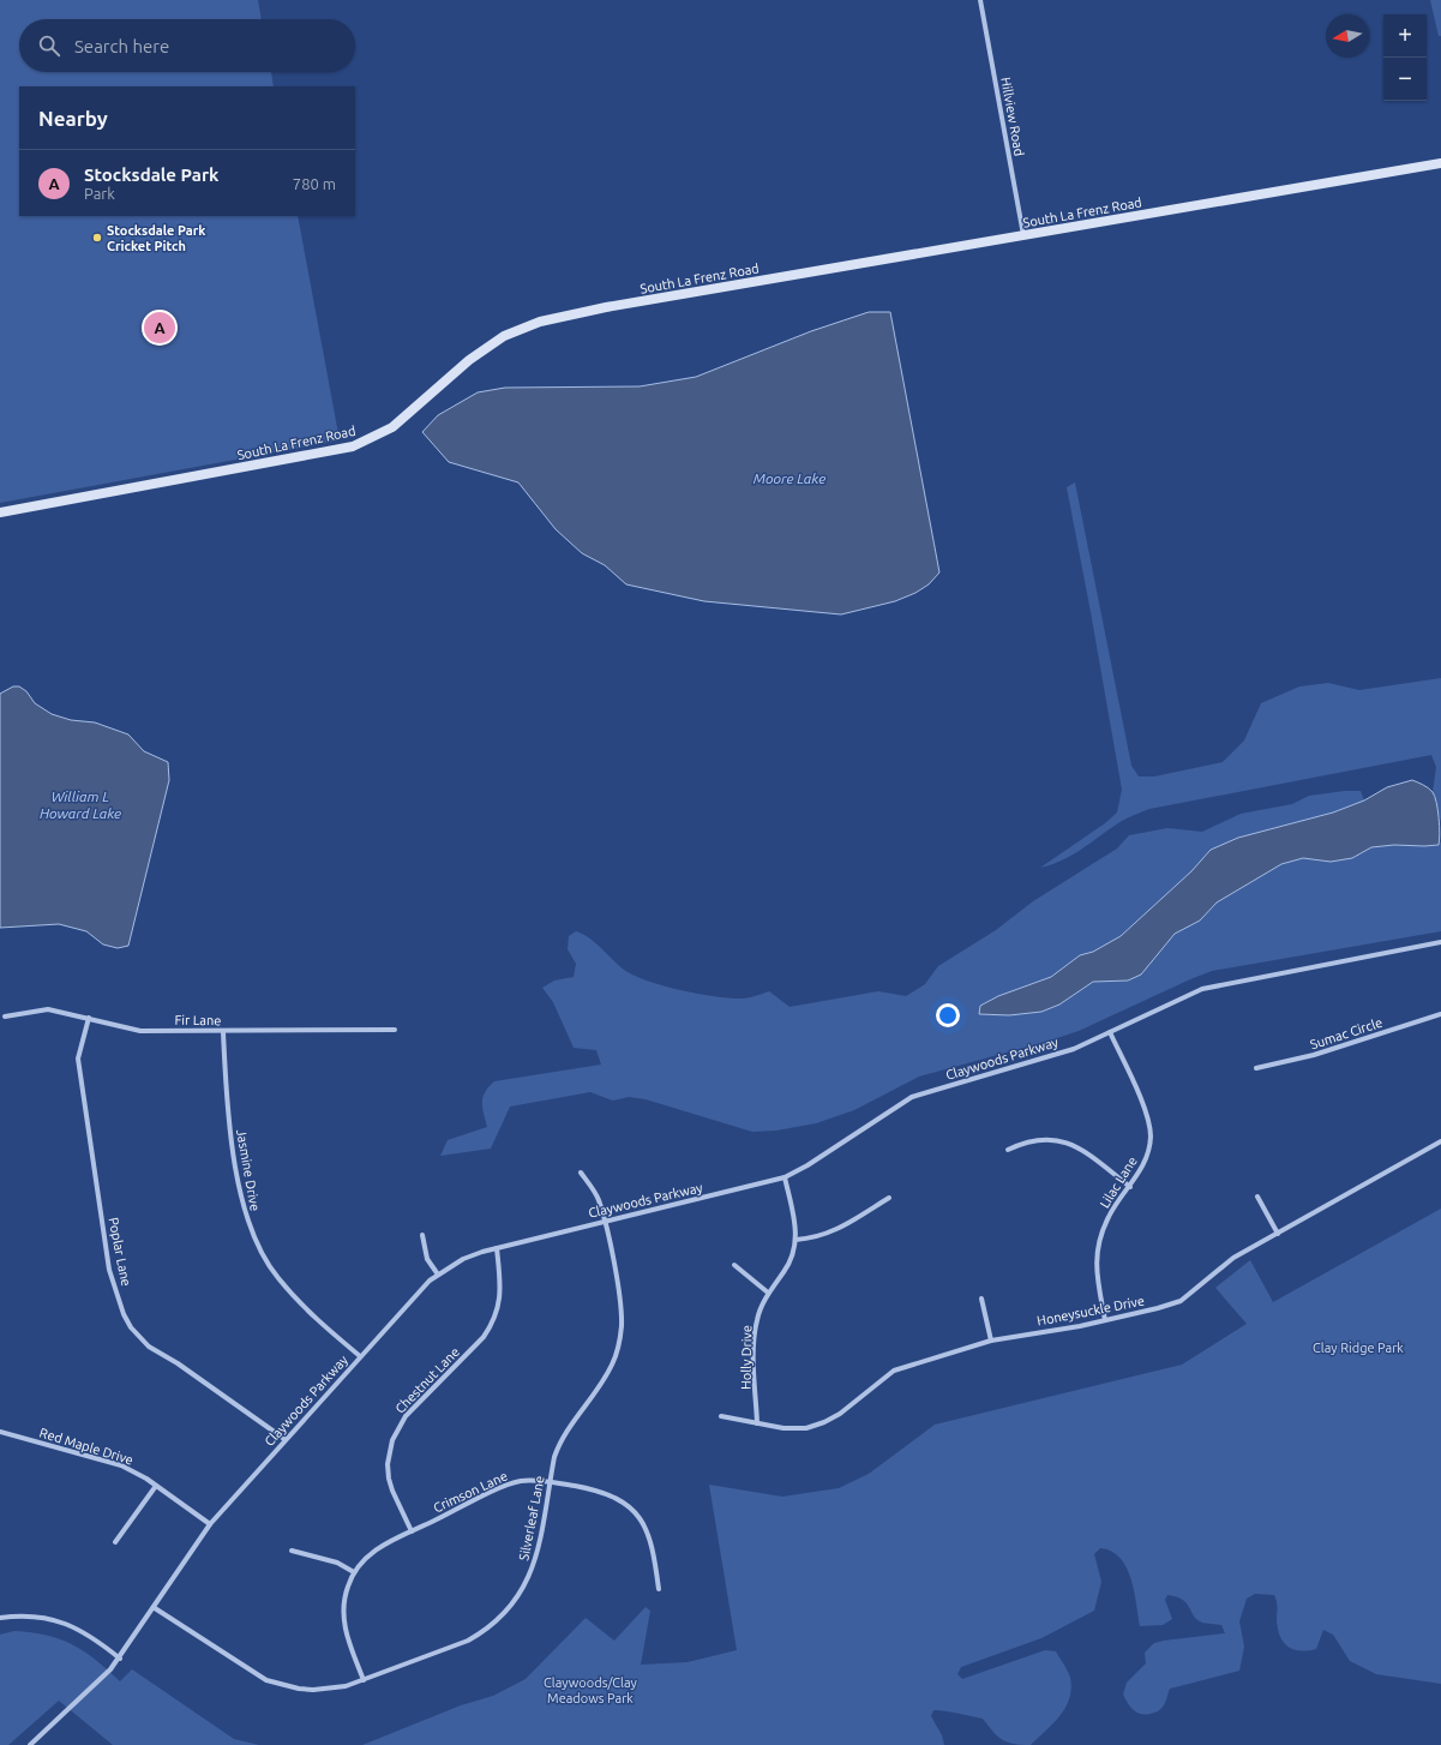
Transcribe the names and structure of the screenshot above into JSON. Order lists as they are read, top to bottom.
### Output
{
  "streets": {
    "street": [
      "Hillview Road",
      "South La Frenz Road",
      "Fir Lane",
      "Sumac Circle",
      "Claywoods Parkway",
      "Jasmine Drive",
      "Lilac Lane",
      "Poplar Lane",
      "Honeysuckle Drive",
      "Holly Drive",
      "Chestnut Lane",
      "Red Maple Drive",
      "Crimson Lane",
      "Silverleaf Lane"
    ]
  },
  "crossings": [
    ["Hillview Road", "South La Frenz Road"],
    ["Fir Lane", "Jasmine Drive"],
    ["Fir Lane", "Poplar Lane"],
    ["Claywoods Parkway", "Jasmine Drive"],
    ["Claywoods Parkway", "Lilac Lane"],
    ["Claywoods Parkway", "Poplar Lane"],
    ["Claywoods Parkway", "Holly Drive"],
    ["Claywoods Parkway", "Chestnut Lane"],
    ["Claywoods Parkway", "Red Maple Drive"],
    ["Claywoods Parkway", "Silverleaf Lane"],
    ["Lilac Lane", "Honeysuckle Drive"],
    ["Honeysuckle Drive", "Holly Drive"],
    ["Chestnut Lane", "Crimson Lane"],
    ["Crimson Lane", "Silverleaf Lane"]
  ],
  "water": ["Moore Lake", "William L Howard Lake"],
  "parks": ["Clay Ridge Park", "Claywoods/Clay Meadows Park"],
  "places": ["Stocksdale Park Cricket Pitch"],
  "north": "left",
  "page": {
    "map_buttons": ["+", "−"],
    "search": "Search here",
    "heading": "Nearby",
    "list": [
      {
        "mark": "A",
        "name": "Stocksdale Park",
        "note": "Park",
        "value": "780 m"
      }
    ],
    "pins": "A"
  }
}
